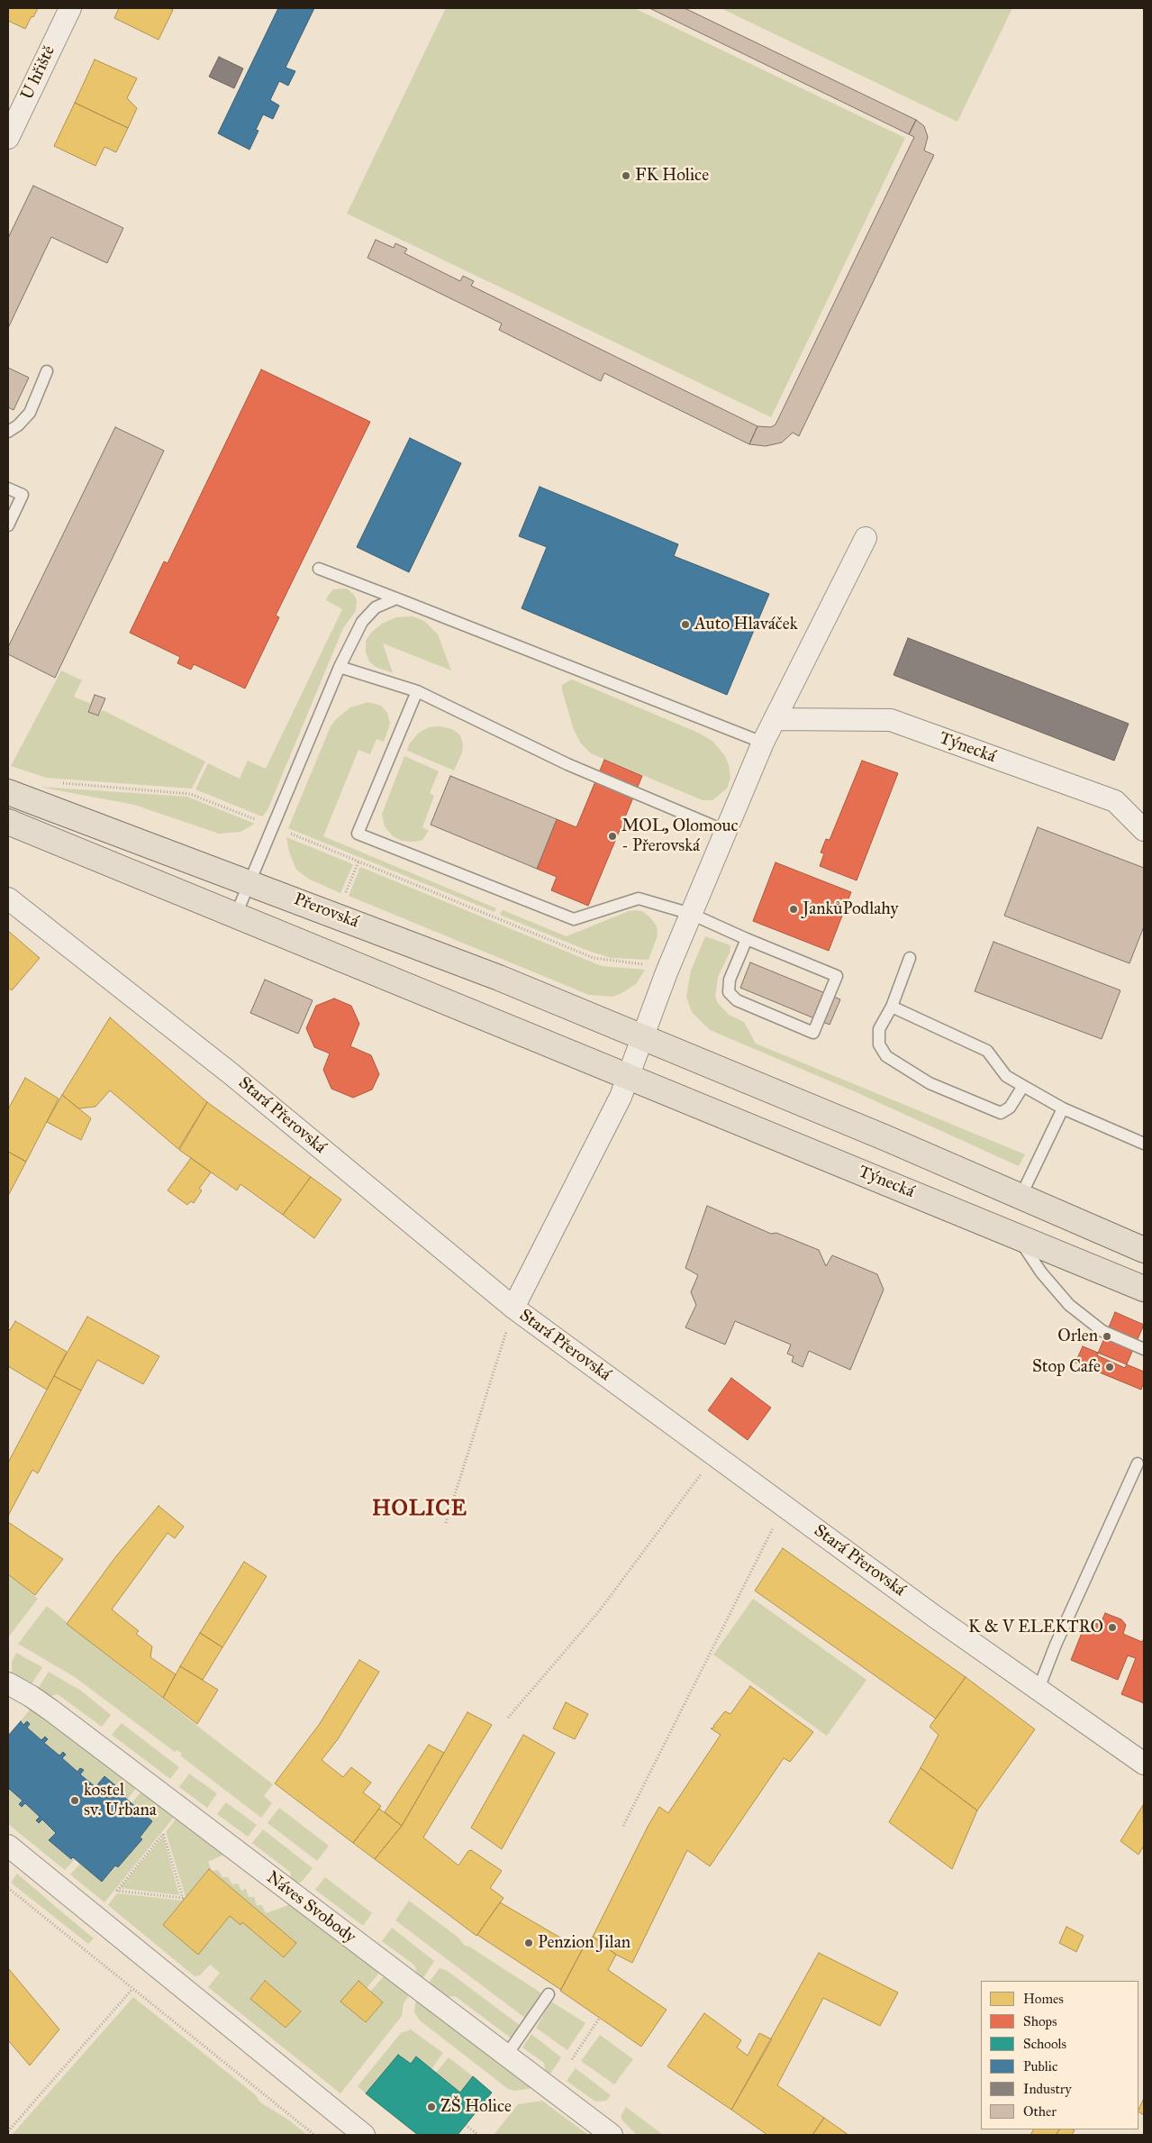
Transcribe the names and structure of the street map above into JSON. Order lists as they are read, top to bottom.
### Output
{
  "streets": {
    "main road": ["Týnecká", "Přerovská"],
    "street": ["U hřiště", "Stará Přerovská", "Náves Svobody"]
  },
  "districts": ["HOLICE"],
  "places": [
    "FK Holice",
    "Auto Hlaváček",
    "MOL, Olomouc - Přerovská",
    "JankůPodlahy",
    "Orlen",
    "Stop Cafe",
    "K & V ELEKTRO",
    "kostel sv. Urbana",
    "Penzion Jilan",
    "ZŠ Holice"
  ],
  "legend": [
    "Homes",
    "Shops",
    "Schools",
    "Public",
    "Industry",
    "Other"
  ]
}
